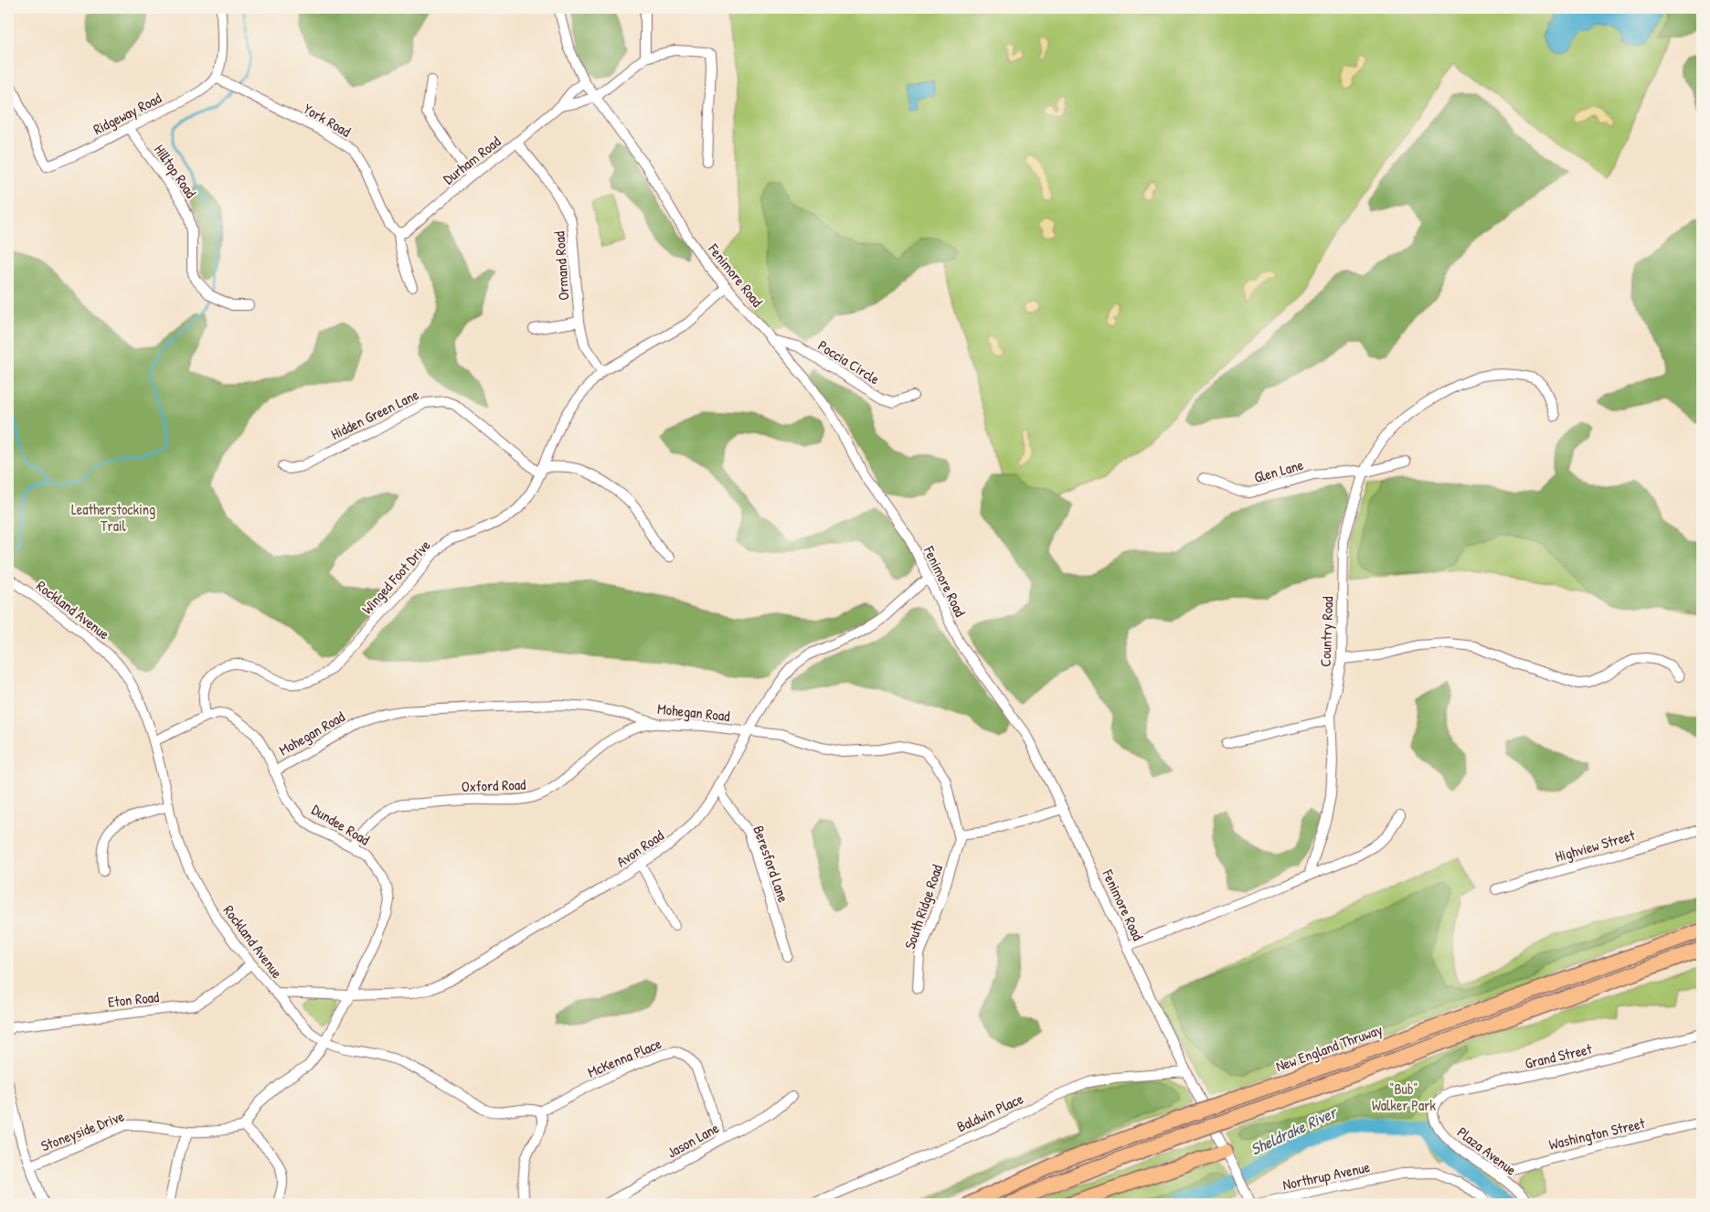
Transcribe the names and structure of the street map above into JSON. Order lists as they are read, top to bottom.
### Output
{
  "streets": {
    "highway": ["New England Thruway"],
    "street": [
      "Ridgeway Road",
      "York Road",
      "Durham Road",
      "Hilltop Road",
      "Ormand Road",
      "Fenimore Road",
      "Poccia Circle",
      "Hidden Green Lane",
      "Glen Lane",
      "Winged Foot Drive",
      "Rockland Avenue",
      "Country Road",
      "Mohegan Road",
      "Oxford Road",
      "Dundee Road",
      "Highview Street",
      "Avon Road",
      "Beresford Lane",
      "South Ridge Road",
      "Eton Road",
      "Grand Street",
      "McKenna Place",
      "Baldwin Place",
      "Stoneyside Drive",
      "Washington Street",
      "Jason Lane",
      "Plaza Avenue",
      "Northrup Avenue"
    ]
  },
  "crossings": [
    ["Ridgeway Road", "York Road"],
    ["Ridgeway Road", "Hilltop Road"],
    ["York Road", "Durham Road"],
    ["Durham Road", "Ormand Road"],
    ["Durham Road", "Fenimore Road"],
    ["Ormand Road", "Winged Foot Drive"],
    ["Fenimore Road", "Poccia Circle"],
    ["Fenimore Road", "Winged Foot Drive"],
    ["Fenimore Road", "Avon Road"],
    ["Fenimore Road", "Baldwin Place"],
    ["Hidden Green Lane", "Winged Foot Drive"],
    ["Glen Lane", "Country Road"],
    ["Winged Foot Drive", "Dundee Road"],
    ["Rockland Avenue", "Dundee Road"],
    ["Rockland Avenue", "Avon Road"],
    ["Rockland Avenue", "Eton Road"],
    ["Rockland Avenue", "McKenna Place"],
    ["Mohegan Road", "Oxford Road"],
    ["Mohegan Road", "Dundee Road"],
    ["Mohegan Road", "Avon Road"],
    ["Mohegan Road", "South Ridge Road"],
    ["Oxford Road", "Dundee Road"],
    ["Dundee Road", "Avon Road"],
    ["Avon Road", "Beresford Lane"],
    ["Grand Street", "Plaza Avenue"],
    ["McKenna Place", "Jason Lane"],
    ["Washington Street", "Plaza Avenue"]
  ],
  "water": ["Sheldrake River"],
  "parks": ["Leatherstocking Trail", "\"Bub\" Walker Park"]
}
